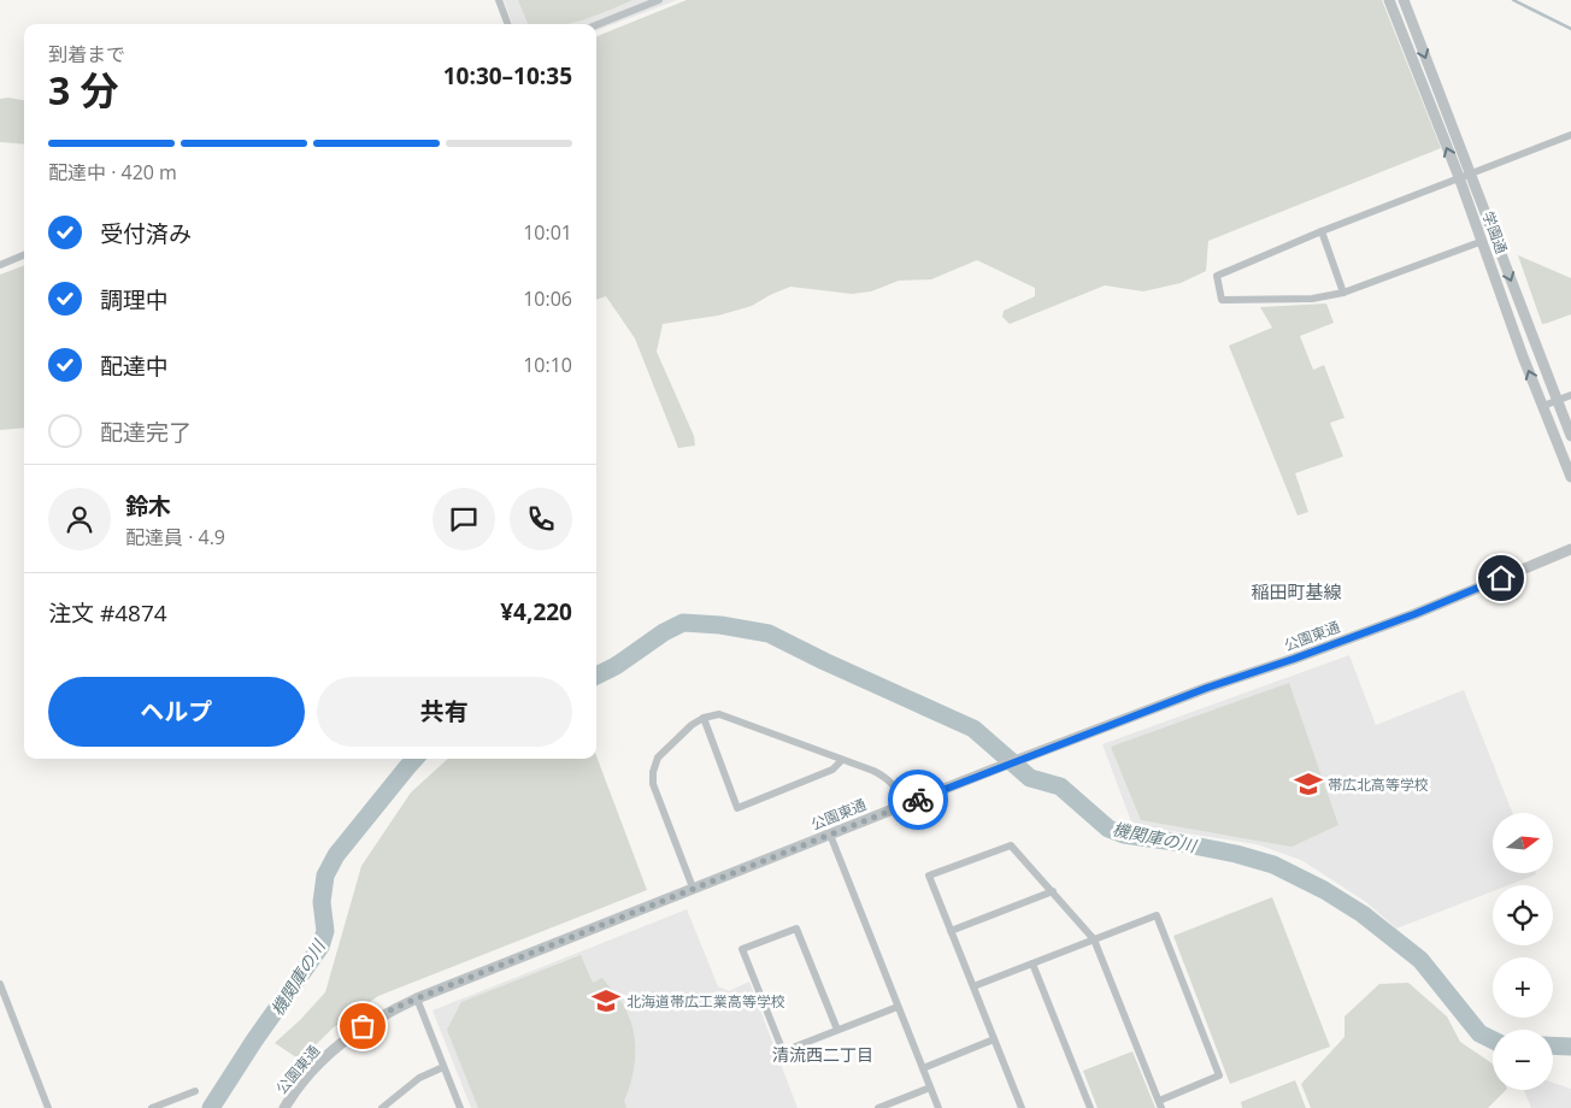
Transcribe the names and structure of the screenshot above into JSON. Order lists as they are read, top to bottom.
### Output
{
  "streets": {
    "street": ["学園通", "公園東通"]
  },
  "districts": ["稲田町基線", "清流西二丁目"],
  "water": ["機関庫の川"],
  "places": {
    "school or university": ["帯広北高等学校", "北海道帯広工業高等学校"]
  },
  "north": "right",
  "page": {
    "heading": ["3 分", "到着まで", "10:30–10:35"],
    "panel": [
      "鈴木",
      "配達員 · 4.9",
      "注文 #4874",
      "¥4,220"
    ],
    "bar": "配達中 · 420 m",
    "list": [
      ["受付済み", "10:01"],
      ["調理中", "10:06"],
      ["配達中", "10:10"],
      "配達完了"
    ],
    "buttons": ["ヘルプ", "共有"],
    "map_buttons": ["+", "−"]
  }
}
